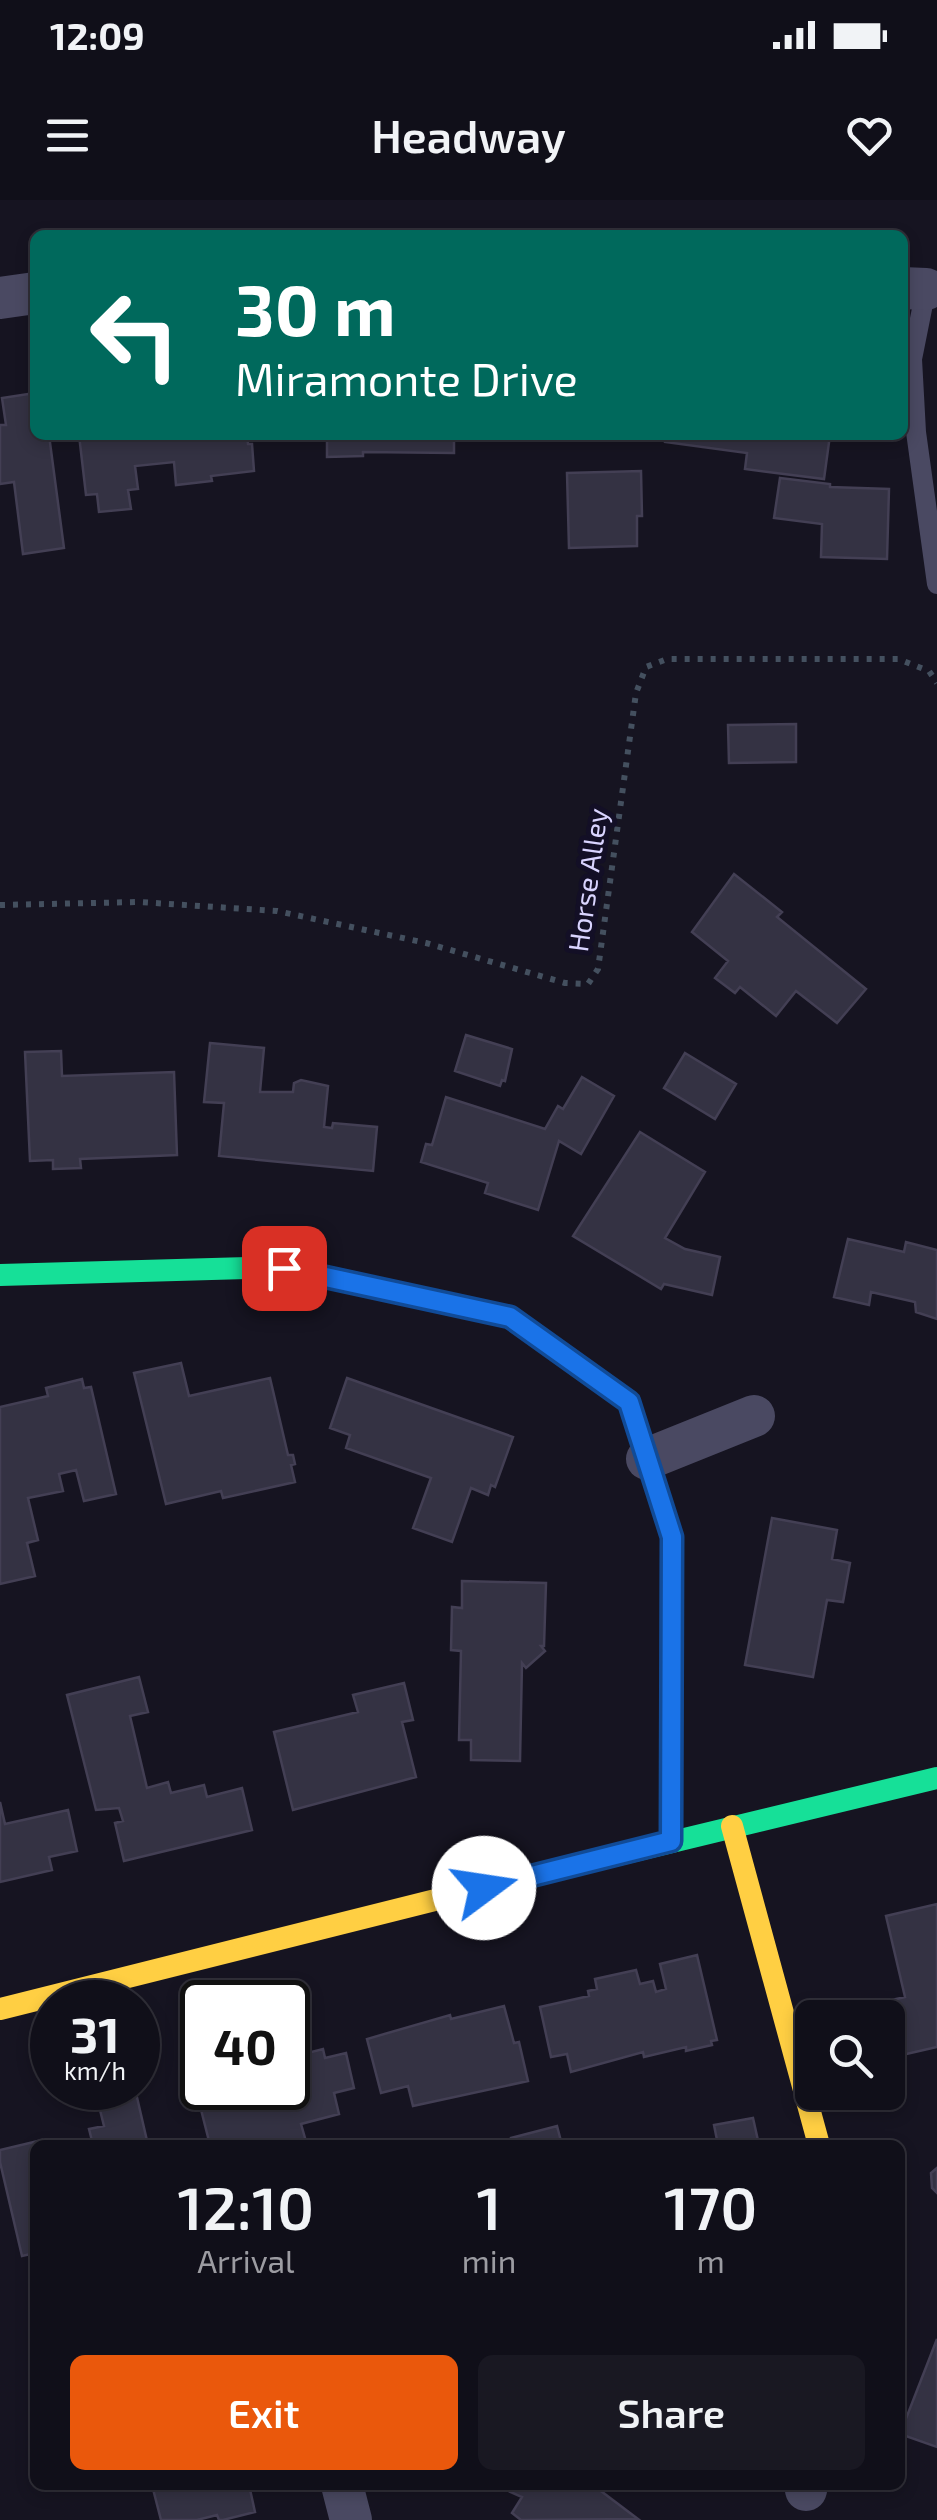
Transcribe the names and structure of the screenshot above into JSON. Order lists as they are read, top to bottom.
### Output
{
  "streets": {
    "path": ["Horse Alley"]
  },
  "page": {
    "status": "12:09",
    "header": "Headway",
    "turn": ["30 m", "Miramonte Drive"],
    "speed": "31 km/h",
    "limit": "40",
    "eta": [
      "12:10",
      "Arrival",
      "1",
      "min",
      "170",
      "m"
    ],
    "buttons": ["Exit", "Share"]
  }
}
